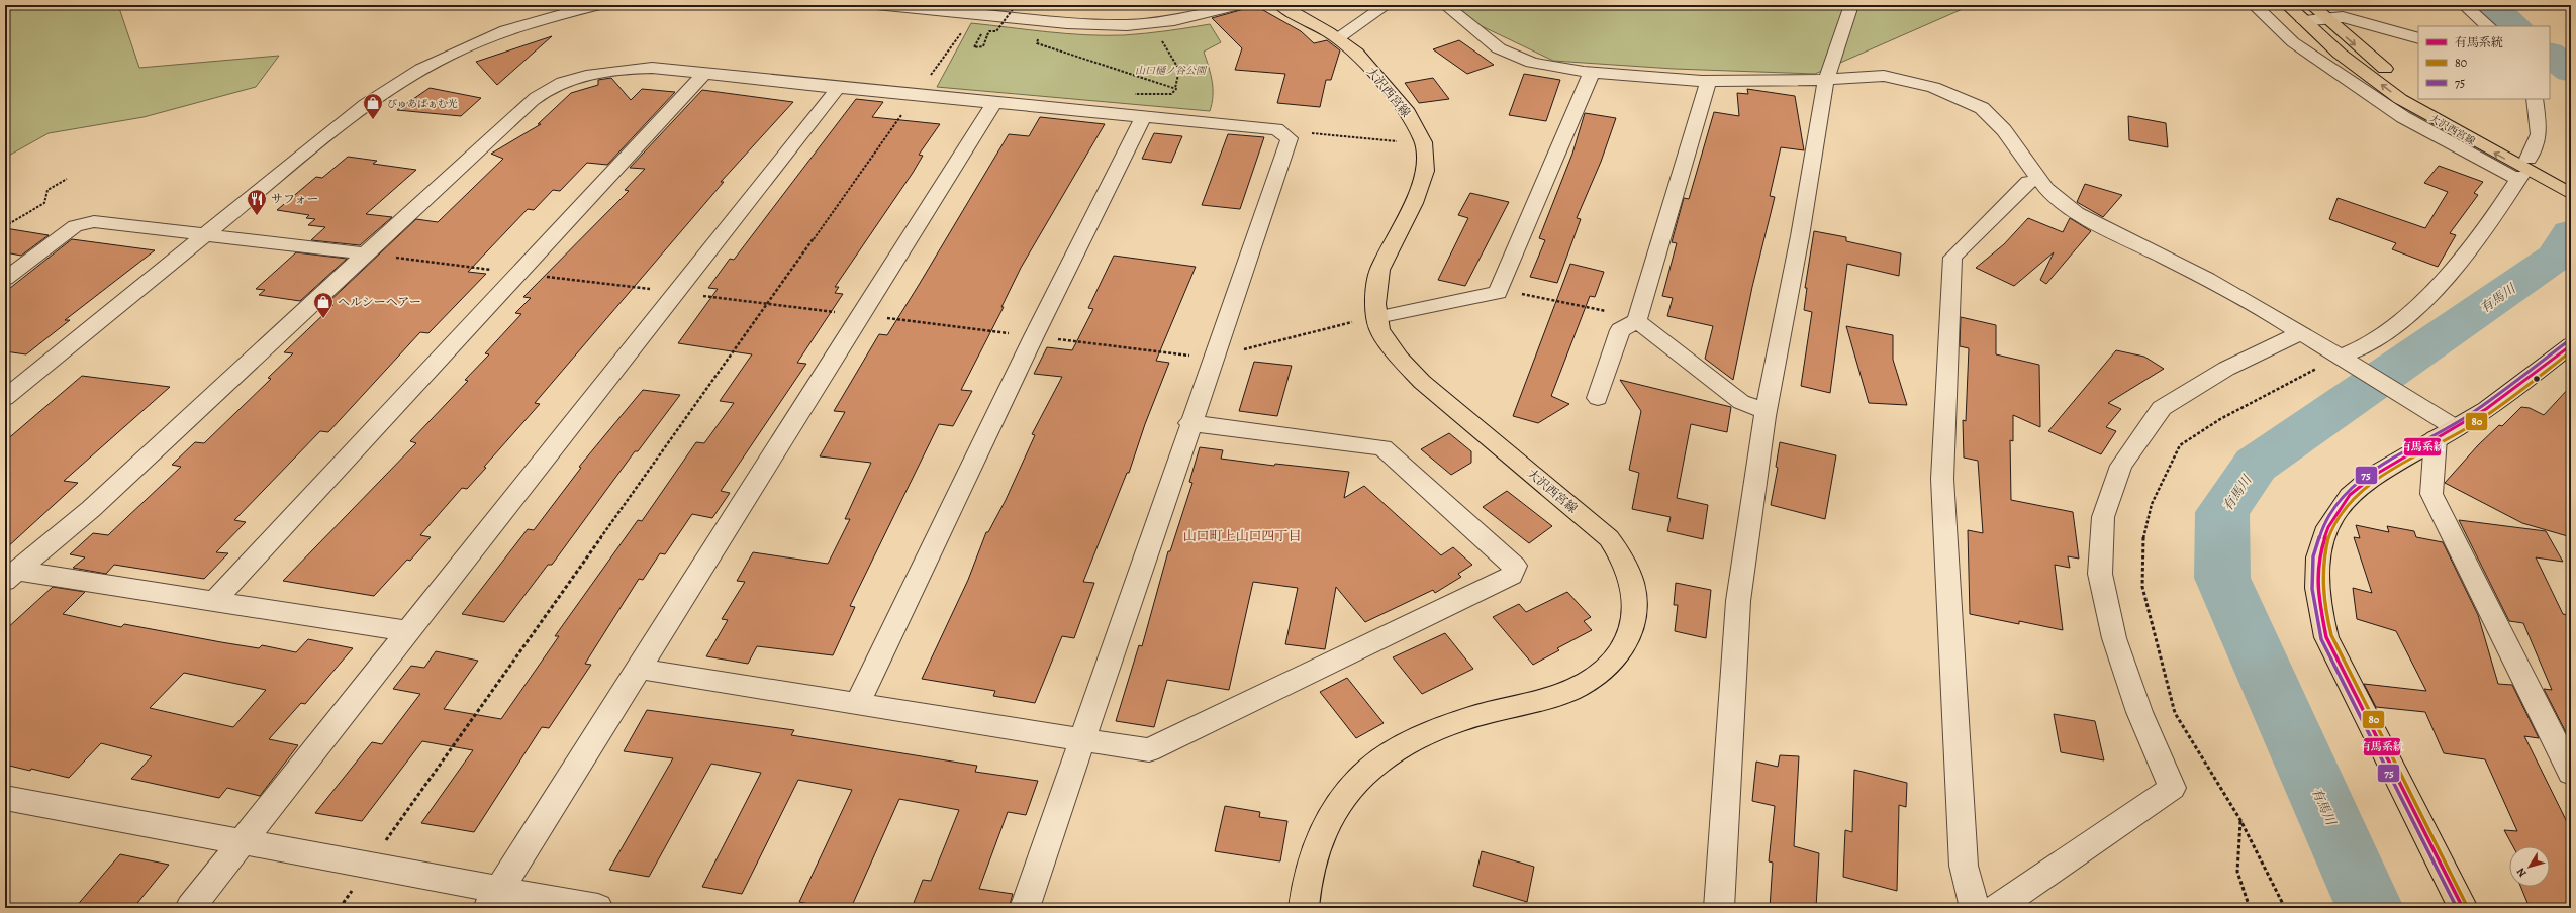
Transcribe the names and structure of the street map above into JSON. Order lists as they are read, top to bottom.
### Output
{
  "streets": {
    "main road": ["大沢西宮線"]
  },
  "districts": ["山口町上山口四丁目"],
  "water": ["有馬川"],
  "parks": ["山口樋ノ谷公園"],
  "places": {
    "shop": ["ぴゅあぱぁむ光", "ヘルシーヘアー"],
    "restaurant": ["サフォー"]
  },
  "lines": ["transit line 75", "transit line 有馬系統", "transit line 80"],
  "legend": ["有馬系統", "80", "75"],
  "north": "bottom left"
}
